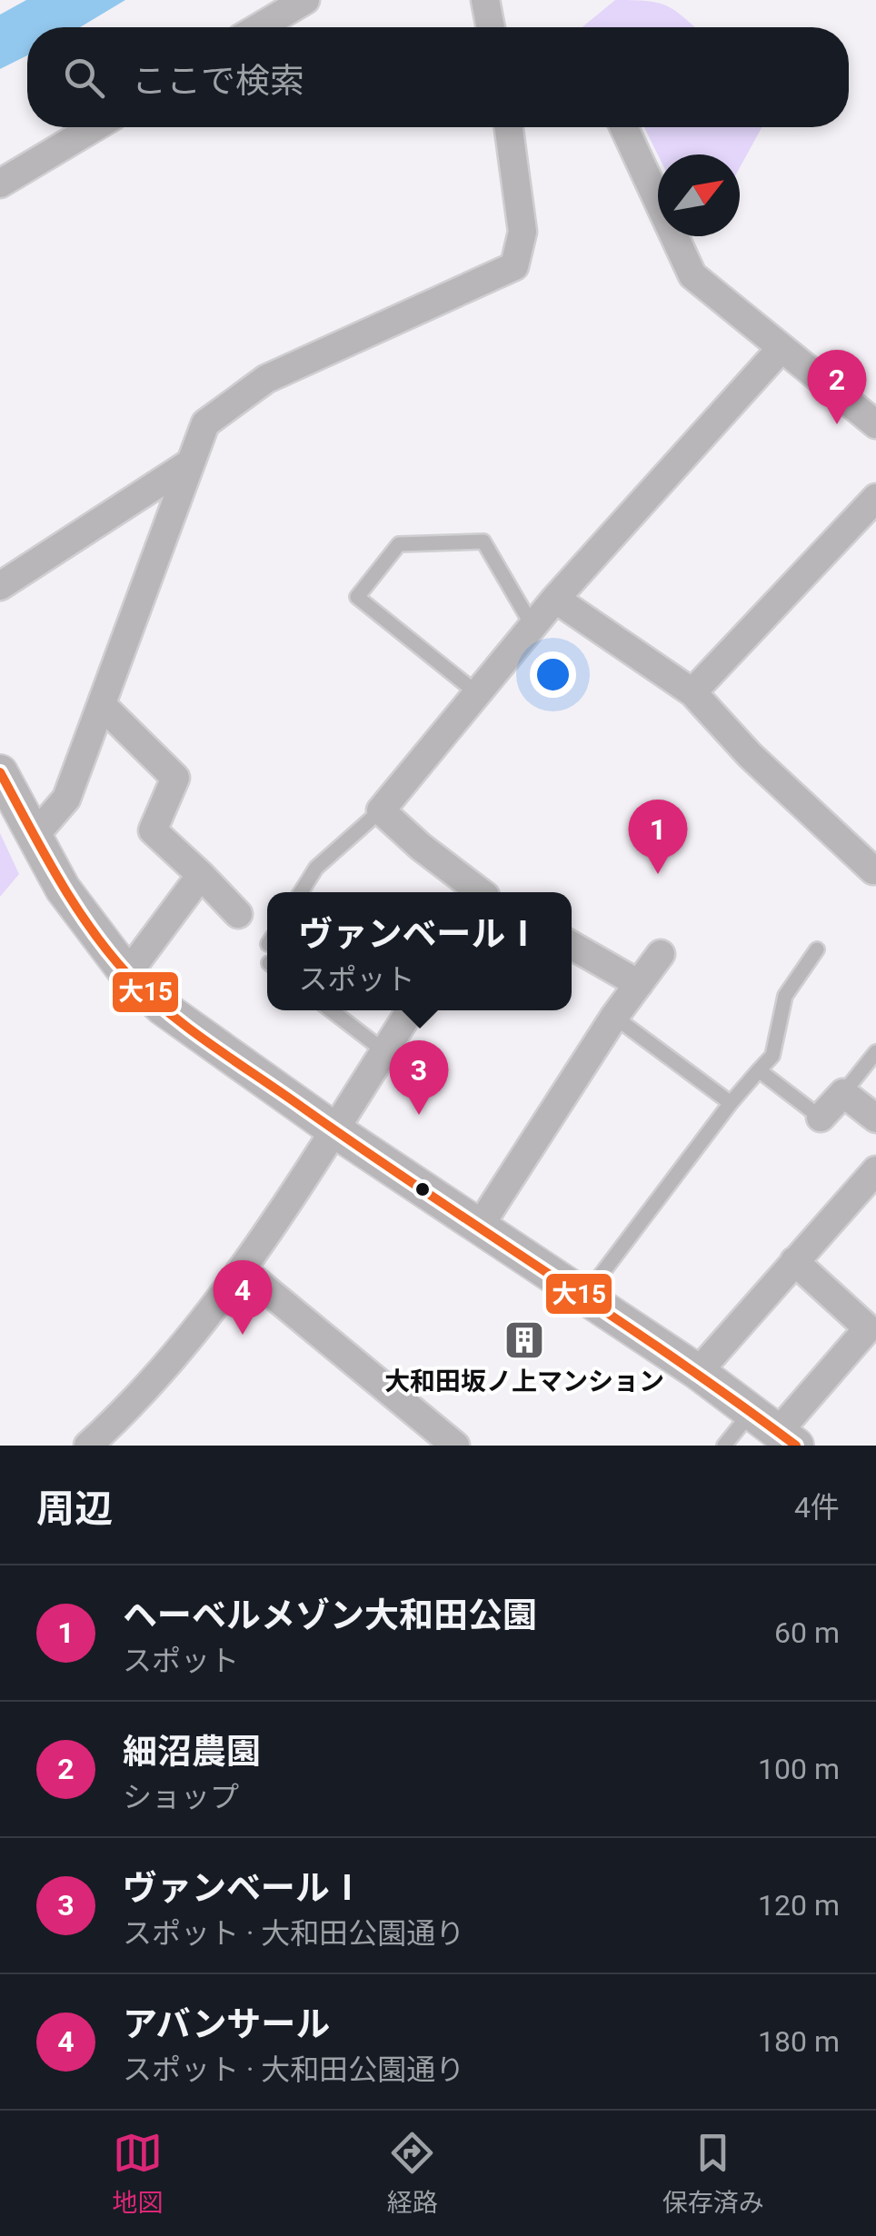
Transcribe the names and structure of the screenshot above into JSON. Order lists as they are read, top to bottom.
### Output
{
  "places": {
    "building": ["大和田坂ノ上マンション"]
  },
  "lines": ["transit line 大15"],
  "north": "top right",
  "page": {
    "search": "ここで検索",
    "pins": [
      "2",
      "1",
      "3",
      "4"
    ],
    "popup": ["ヴァンベールⅠ", "スポット"],
    "heading": ["周辺", "4件"],
    "list": [
      {
        "mark": "1",
        "name": "ヘーベルメゾン大和田公園",
        "note": "スポット",
        "value": "60 m"
      },
      {
        "mark": "2",
        "name": "細沼農園",
        "note": "ショップ",
        "value": "100 m"
      },
      {
        "mark": "3",
        "name": "ヴァンベールⅠ",
        "note": "スポット · 大和田公園通り",
        "value": "120 m"
      },
      {
        "mark": "4",
        "name": "アバンサール",
        "note": "スポット · 大和田公園通り",
        "value": "180 m"
      }
    ],
    "nav": ["地図", "経路", "保存済み"]
  }
}
